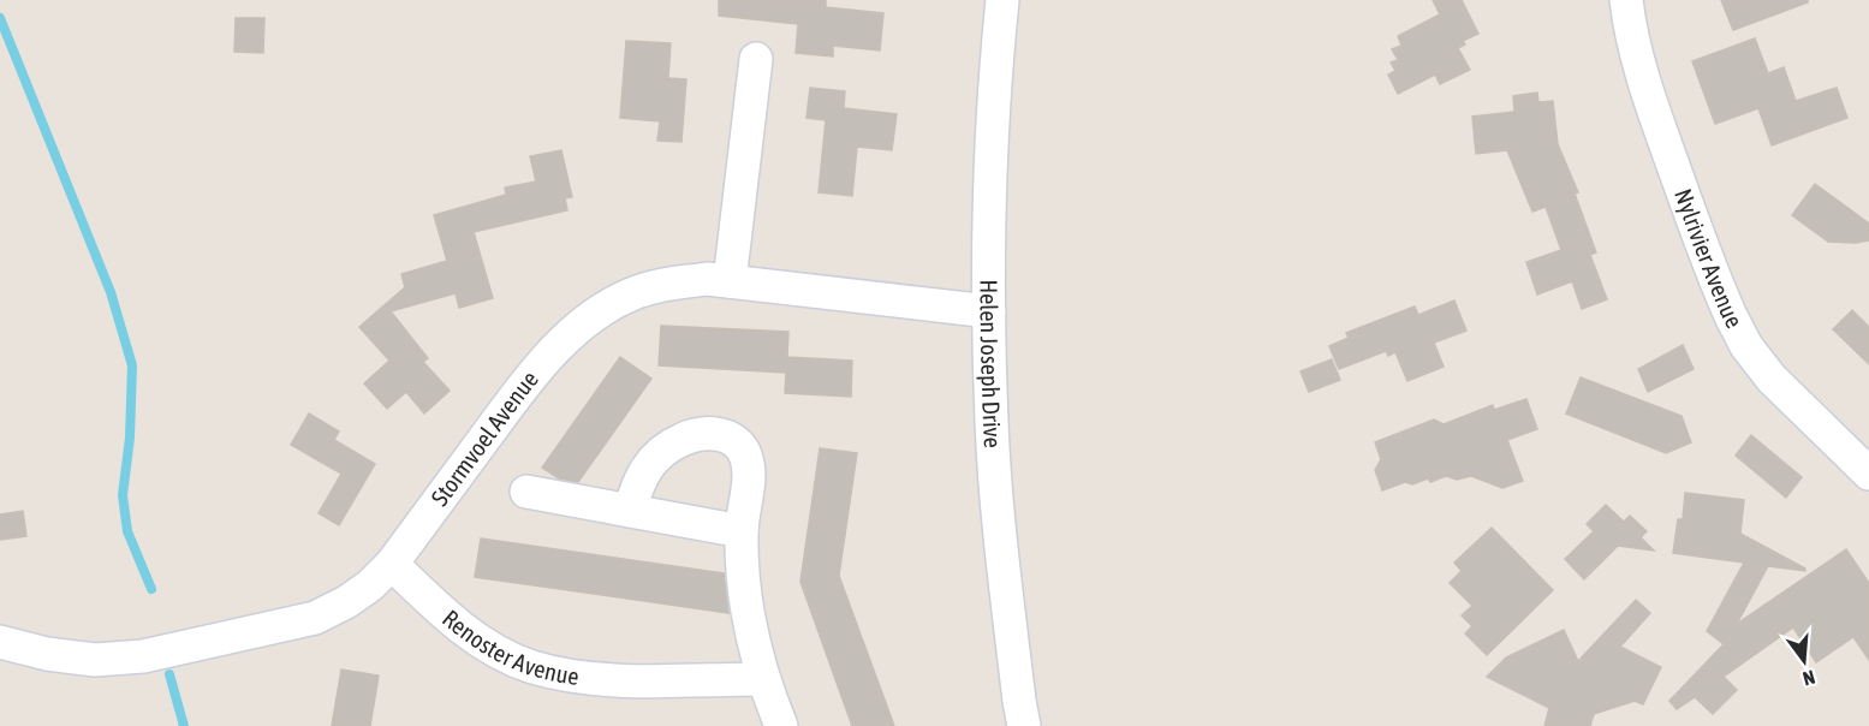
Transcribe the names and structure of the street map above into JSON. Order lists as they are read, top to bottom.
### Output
{
  "streets": {
    "street": [
      "Nylrivier Avenue",
      "Helen Joseph Drive",
      "Stormvoel Avenue",
      "Renoster Avenue"
    ]
  },
  "crossings": [
    ["Helen Joseph Drive", "Stormvoel Avenue"],
    ["Stormvoel Avenue", "Renoster Avenue"]
  ],
  "north": "bottom"
}
